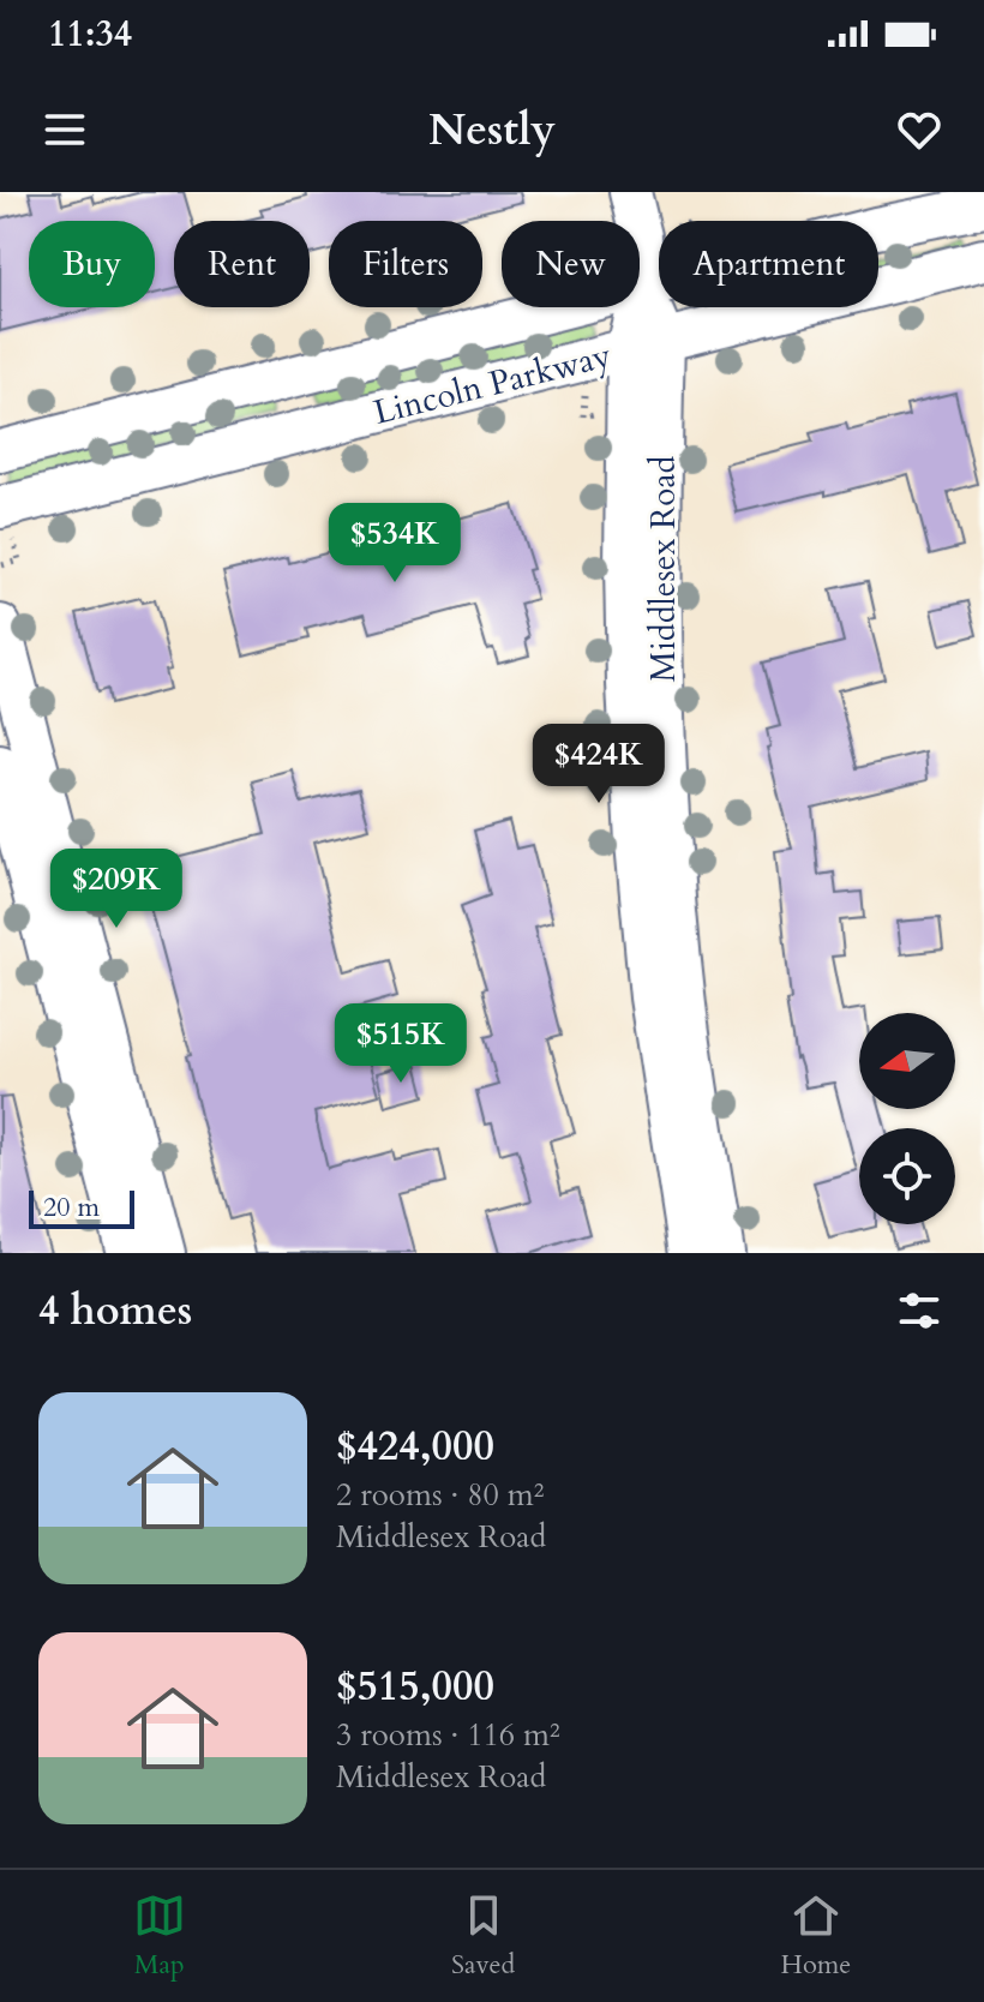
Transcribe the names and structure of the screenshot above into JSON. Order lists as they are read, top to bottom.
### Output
{
  "streets": {
    "street": ["Lincoln Parkway", "Middlesex Road"]
  },
  "crossings": [
    ["Lincoln Parkway", "Middlesex Road"]
  ],
  "scale_bar": "20 m",
  "north": "left",
  "page": {
    "status": "11:34",
    "header": "Nestly",
    "chip": [
      "Buy",
      "Rent",
      "Filters",
      "New",
      "Apartment"
    ],
    "price": [
      "$534K",
      "$424K",
      "$209K",
      "$515K"
    ],
    "scale": "20 m",
    "heading": "4 homes",
    "list": [
      {
        "name": "$424,000",
        "note": "2 rooms · 80 m² · Middlesex Road"
      },
      {
        "name": "$515,000",
        "note": "3 rooms · 116 m² · Middlesex Road"
      }
    ],
    "tabs": ["Map", "Saved", "Home"]
  }
}
